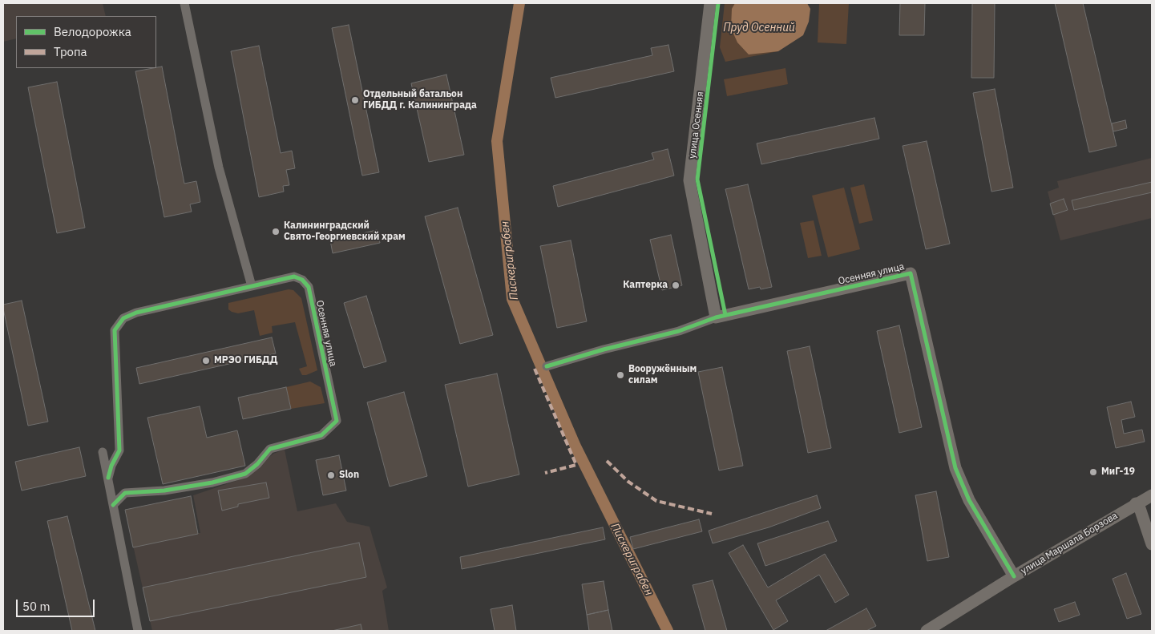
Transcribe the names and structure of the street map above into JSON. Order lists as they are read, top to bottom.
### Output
{
  "streets": {
    "street": ["улица Осенняя", "Осенняя улица", "улица Маршала Борзова"]
  },
  "crossings": [
    ["улица Осенняя", "Осенняя улица"],
    ["Осенняя улица", "улица Маршала Борзова"]
  ],
  "water": ["Пруд Осенний", "Пискериграбен"],
  "places": [
    "Отдельный батальон ГИБДД г. Калининграда",
    "Калининградский Свято-Георгиевский храм",
    "Каптерка",
    "МРЭО ГИБДД",
    "Вооружённым силам",
    "МиГ-19",
    "Slon"
  ],
  "legend": ["Велодорожка", "Тропа"],
  "scale_bar": "50 m"
}
